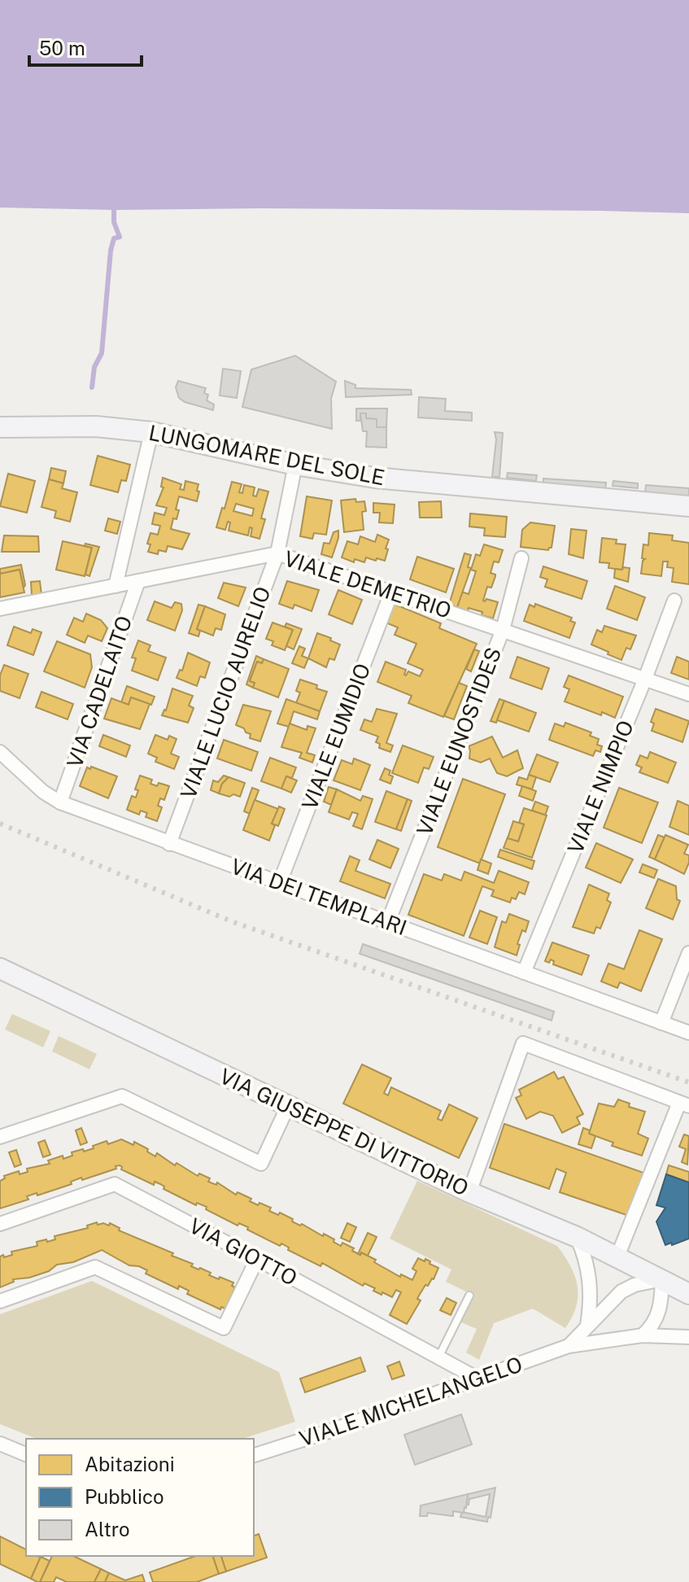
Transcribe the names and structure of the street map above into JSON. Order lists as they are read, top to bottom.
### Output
{
  "streets": {
    "main road": ["LUNGOMARE DEL SOLE", "VIA GIUSEPPE DI VITTORIO"],
    "street": [
      "VIALE DEMETRIO",
      "VIA CADELAITO",
      "VIALE LUCIO AURELIO",
      "VIALE EUMIDIO",
      "VIALE EUNOSTIDES",
      "VIALE NIMPIO",
      "VIA DEI TEMPLARI",
      "VIA GIOTTO",
      "VIALE MICHELANGELO"
    ]
  },
  "crossings": [
    ["LUNGOMARE DEL SOLE", "VIA CADELAITO"],
    ["LUNGOMARE DEL SOLE", "VIALE LUCIO AURELIO"],
    ["VIALE DEMETRIO", "VIA CADELAITO"],
    ["VIALE DEMETRIO", "VIALE LUCIO AURELIO"],
    ["VIALE DEMETRIO", "VIALE EUMIDIO"],
    ["VIALE DEMETRIO", "VIALE EUNOSTIDES"],
    ["VIALE DEMETRIO", "VIALE NIMPIO"],
    ["VIA CADELAITO", "VIA DEI TEMPLARI"],
    ["VIALE LUCIO AURELIO", "VIA DEI TEMPLARI"],
    ["VIALE EUMIDIO", "VIA DEI TEMPLARI"],
    ["VIALE EUNOSTIDES", "VIA DEI TEMPLARI"],
    ["VIALE NIMPIO", "VIA DEI TEMPLARI"],
    ["VIA GIUSEPPE DI VITTORIO", "VIALE MICHELANGELO"],
    ["VIA GIOTTO", "VIALE MICHELANGELO"]
  ],
  "legend": ["Abitazioni", "Pubblico", "Altro"],
  "scale_bar": "50 m"
}
